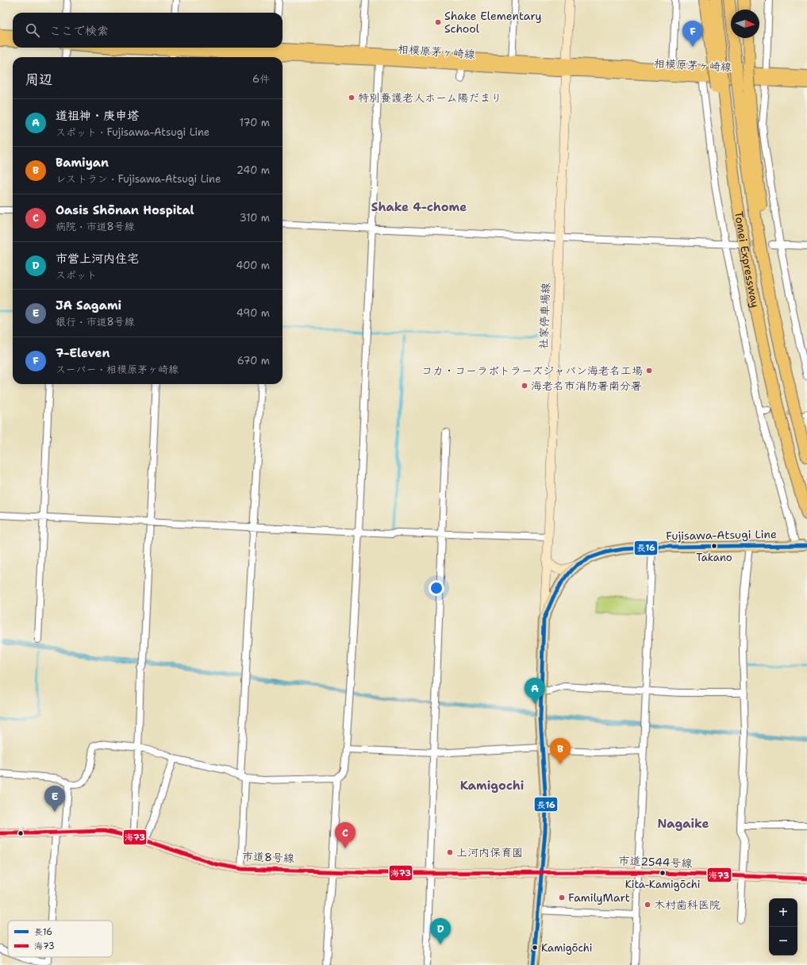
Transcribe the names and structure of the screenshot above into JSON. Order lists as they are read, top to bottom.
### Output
{
  "streets": {
    "highway": ["Tomei Expressway"],
    "main road": ["相模原茅ヶ崎線", "Fujisawa-Atsugi Line"],
    "street": ["社家停車場線", "市道8号線", "市道2544号線"]
  },
  "crossings": [
    ["相模原茅ヶ崎線", "社家停車場線"],
    ["社家停車場線", "Fujisawa-Atsugi Line"],
    ["Fujisawa-Atsugi Line", "市道8号線"],
    ["Fujisawa-Atsugi Line", "市道2544号線"],
    ["市道8号線", "市道2544号線"]
  ],
  "districts": ["Shake 4-chome", "Kamigochi", "Nagaike"],
  "places": [
    "Shake Elementary School",
    "特別養護老人ホーム陽だまり",
    "コカ・コーラボトラーズジャパン海老名工場",
    "海老名市消防署南分署",
    "Takano",
    "上河内保育園",
    "Kita-Kamigōchi",
    "FamilyMart",
    "木村歯科医院",
    "Kamigōchi"
  ],
  "lines": ["transit line 長16", "transit line 海73"],
  "legend": ["長16", "海73"],
  "north": "right",
  "page": {
    "search": "ここで検索",
    "pins": [
      "F",
      "A",
      "B",
      "E",
      "C",
      "D"
    ],
    "heading": ["周辺", "6件"],
    "list": [
      {
        "mark": "A",
        "name": "道祖神・庚申塔",
        "note": "スポット · Fujisawa-Atsugi Line",
        "value": "170 m"
      },
      {
        "mark": "B",
        "name": "Bamiyan",
        "note": "レストラン · Fujisawa-Atsugi Line",
        "value": "240 m"
      },
      {
        "mark": "C",
        "name": "Oasis Shōnan Hospital",
        "note": "病院 · 市道8号線",
        "value": "310 m"
      },
      {
        "mark": "D",
        "name": "市営上河内住宅",
        "note": "スポット",
        "value": "400 m"
      },
      {
        "mark": "E",
        "name": "JA Sagami",
        "note": "銀行 · 市道8号線",
        "value": "490 m"
      },
      {
        "mark": "F",
        "name": "7-Eleven",
        "note": "スーパー · 相模原茅ヶ崎線",
        "value": "670 m"
      }
    ],
    "map_buttons": ["+", "−"]
  }
}
